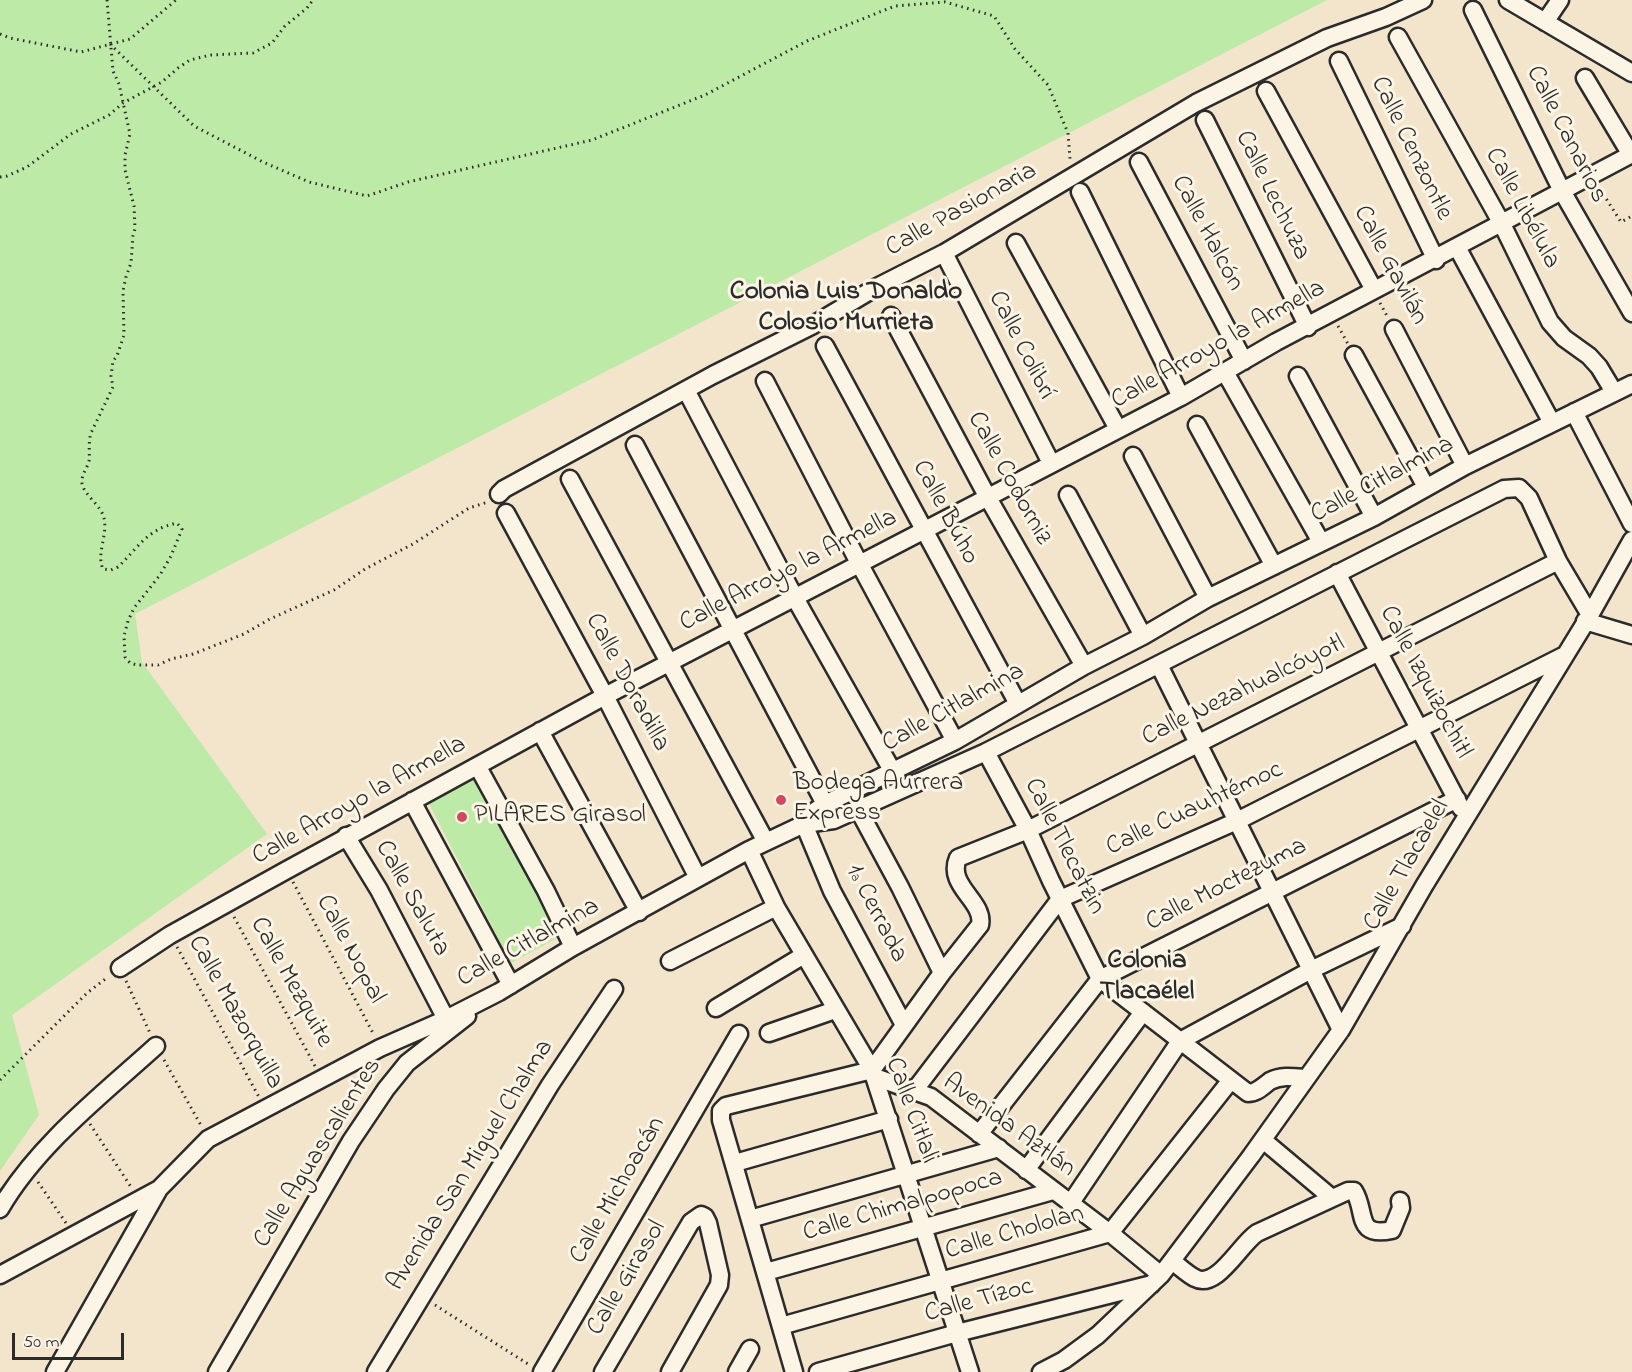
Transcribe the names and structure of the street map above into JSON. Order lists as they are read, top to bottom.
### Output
{
  "streets": {
    "street": [
      "Calle Canarios",
      "Calle Cenzontle",
      "Calle Lechuza",
      "Calle Libélula",
      "Calle Pasionaria",
      "Calle Halcón",
      "Calle Gavilán",
      "Calle Colibrí",
      "Calle Arroyo la Armella",
      "Calle Codorniz",
      "Calle Citlalmina",
      "Calle Búho",
      "Calle Doradilla",
      "Calle Izquizochitl",
      "Calle Nezahualcóyotl",
      "Calle Cuauhtémoc",
      "Calle Tlecatzin",
      "Calle Tlacaelel",
      "Calle Moctezuma",
      "Calle Saluta",
      "1ª Cerrada",
      "Calle Citlali",
      "Avenida Aztlán",
      "Calle Aguascalientes",
      "Avenida San Miguel Chalma",
      "Calle Michoacán",
      "Calle Chimalpopoca",
      "Calle Chololan",
      "Calle Girasol",
      "Calle Tízoc"
    ],
    "path": ["Calle Nopal", "Calle Mezquite", "Calle Mazorquilla"]
  },
  "crossings": [
    ["Calle Canarios", "Calle Arroyo la Armella"],
    ["Calle Cenzontle", "Calle Arroyo la Armella"],
    ["Calle Cenzontle", "Calle Citlalmina"],
    ["Calle Lechuza", "Calle Arroyo la Armella"],
    ["Calle Libélula", "Calle Arroyo la Armella"],
    ["Calle Libélula", "Calle Citlalmina"],
    ["Calle Pasionaria", "Calle Colibrí"],
    ["Calle Halcón", "Calle Arroyo la Armella"],
    ["Calle Gavilán", "Calle Arroyo la Armella"],
    ["Calle Gavilán", "Calle Citlalmina"],
    ["Calle Colibrí", "Calle Arroyo la Armella"],
    ["Calle Arroyo la Armella", "Calle Codorniz"],
    ["Calle Arroyo la Armella", "Calle Búho"],
    ["Calle Arroyo la Armella", "Calle Doradilla"],
    ["Calle Arroyo la Armella", "Calle Saluta"],
    ["Calle Arroyo la Armella", "Calle Nopal"],
    ["Calle Arroyo la Armella", "Calle Mezquite"],
    ["Calle Arroyo la Armella", "Calle Mazorquilla"],
    ["Calle Codorniz", "Calle Citlalmina"],
    ["Calle Citlalmina", "Calle Búho"],
    ["Calle Citlalmina", "Calle Doradilla"],
    ["Calle Citlalmina", "Calle Saluta"],
    ["Calle Citlalmina", "1ª Cerrada"],
    ["Calle Citlalmina", "Calle Nopal"],
    ["Calle Citlalmina", "Calle Mezquite"],
    ["Calle Citlalmina", "Calle Mazorquilla"],
    ["Calle Citlalmina", "Calle Citlali"],
    ["Calle Citlalmina", "Calle Aguascalientes"],
    ["Calle Izquizochitl", "Calle Nezahualcóyotl"],
    ["Calle Izquizochitl", "Calle Cuauhtémoc"],
    ["Calle Izquizochitl", "Calle Tlacaelel"],
    ["Calle Izquizochitl", "Calle Moctezuma"],
    ["Calle Nezahualcóyotl", "Calle Tlecatzin"],
    ["Calle Cuauhtémoc", "Calle Tlecatzin"],
    ["Calle Cuauhtémoc", "Calle Tlacaelel"],
    ["Calle Cuauhtémoc", "Avenida Aztlán"],
    ["Calle Tlecatzin", "Calle Tlacaelel"],
    ["Calle Tlecatzin", "Calle Moctezuma"],
    ["Calle Tlecatzin", "Calle Chololan"],
    ["Calle Tlacaelel", "Avenida Aztlán"],
    ["Calle Tlacaelel", "Calle Tízoc"],
    ["Calle Moctezuma", "Avenida Aztlán"],
    ["Calle Citlali", "Avenida Aztlán"],
    ["Calle Citlali", "Calle Chimalpopoca"],
    ["Calle Citlali", "Calle Chololan"],
    ["Calle Citlali", "Calle Tízoc"],
    ["Avenida Aztlán", "Calle Chimalpopoca"],
    ["Avenida Aztlán", "Calle Chololan"],
    ["Avenida Aztlán", "Calle Tízoc"]
  ],
  "districts": ["Colonia Luis Donaldo Colosio Murrieta", "Colonia Tlacaélel"],
  "places": ["Bodega Aurrera Express", "PILARES Girasol"],
  "scale_bar": "50 m"
}
